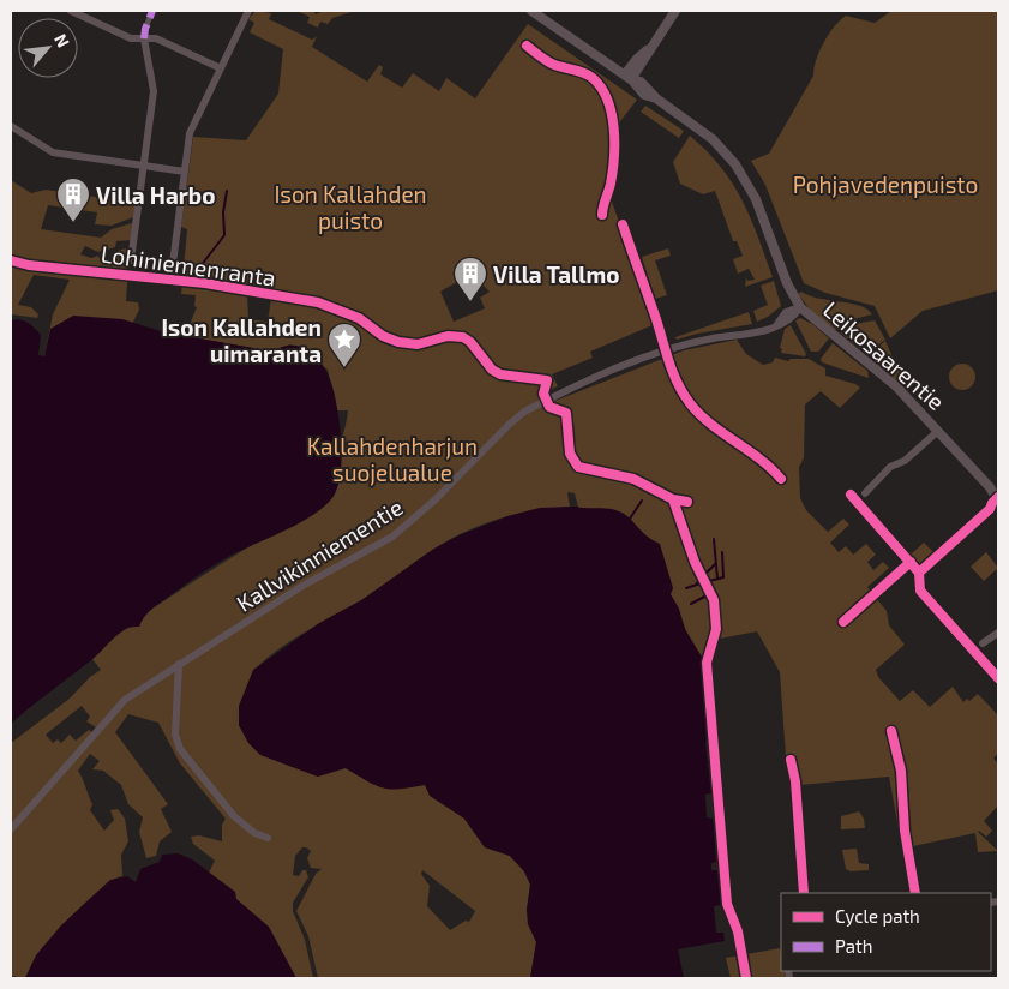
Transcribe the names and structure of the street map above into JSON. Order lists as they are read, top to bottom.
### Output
{
  "streets": {
    "street": ["Leikosaarentie", "Kallvikinniementie"],
    "cycle path": ["Lohiniemenranta"]
  },
  "crossings": [
    ["Leikosaarentie", "Kallvikinniementie"]
  ],
  "parks": ["Pohjavedenpuisto", "Ison Kallahden puisto", "Kallahdenharjun suojelualue"],
  "places": {
    "building": ["Villa Harbo", "Villa Tallmo"],
    "place": ["Ison Kallahden uimaranta"]
  },
  "legend": ["Cycle path", "Path"],
  "north": "top right"
}
